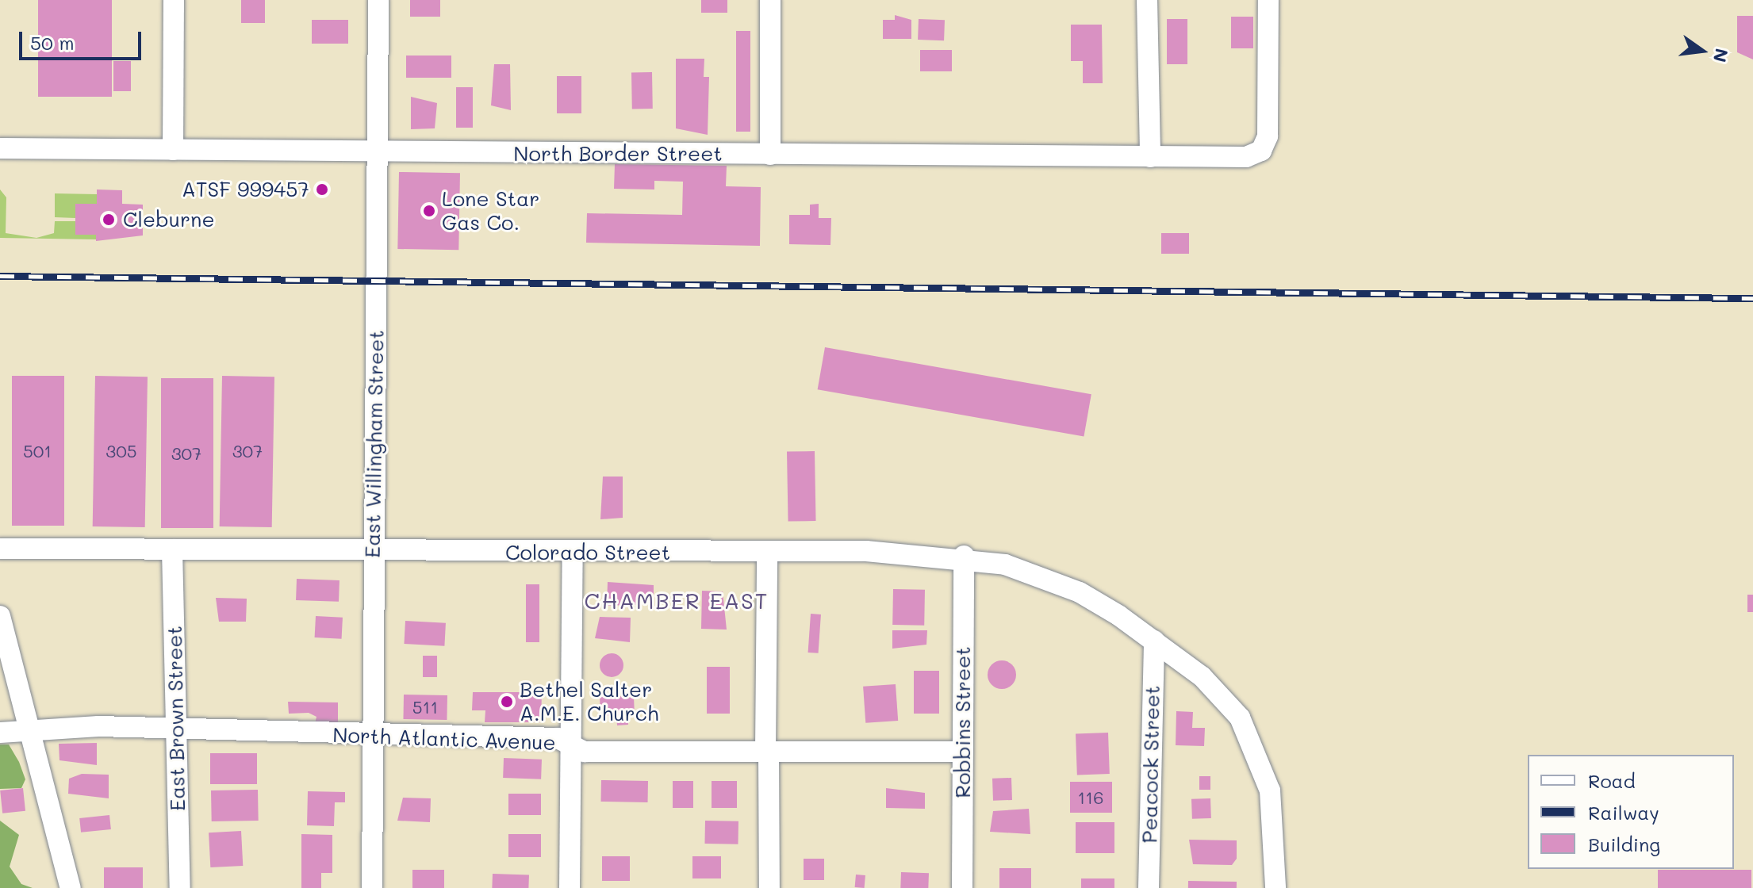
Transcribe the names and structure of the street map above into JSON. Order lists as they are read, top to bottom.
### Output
{
  "streets": {
    "street": [
      "North Border Street",
      "East Willingham Street",
      "Colorado Street",
      "East Brown Street",
      "Robbins Street",
      "North Atlantic Avenue",
      "Peacock Street"
    ]
  },
  "crossings": [
    ["North Border Street", "East Willingham Street"],
    ["East Willingham Street", "Colorado Street"],
    ["East Willingham Street", "North Atlantic Avenue"],
    ["Colorado Street", "East Brown Street"],
    ["Colorado Street", "Robbins Street"],
    ["Colorado Street", "Peacock Street"],
    ["East Brown Street", "North Atlantic Avenue"],
    ["Robbins Street", "North Atlantic Avenue"]
  ],
  "districts": ["CHAMBER EAST"],
  "places": [
    "ATSF 999457",
    "Lone Star Gas Co.",
    "Cleburne",
    "Bethel Salter A.M.E. Church"
  ],
  "house_numbers": [
    "501",
    "305",
    "307",
    "307",
    "511",
    "116"
  ],
  "legend": ["Road", "Railway", "Building"],
  "scale_bar": "50 m",
  "north": "right"
}
